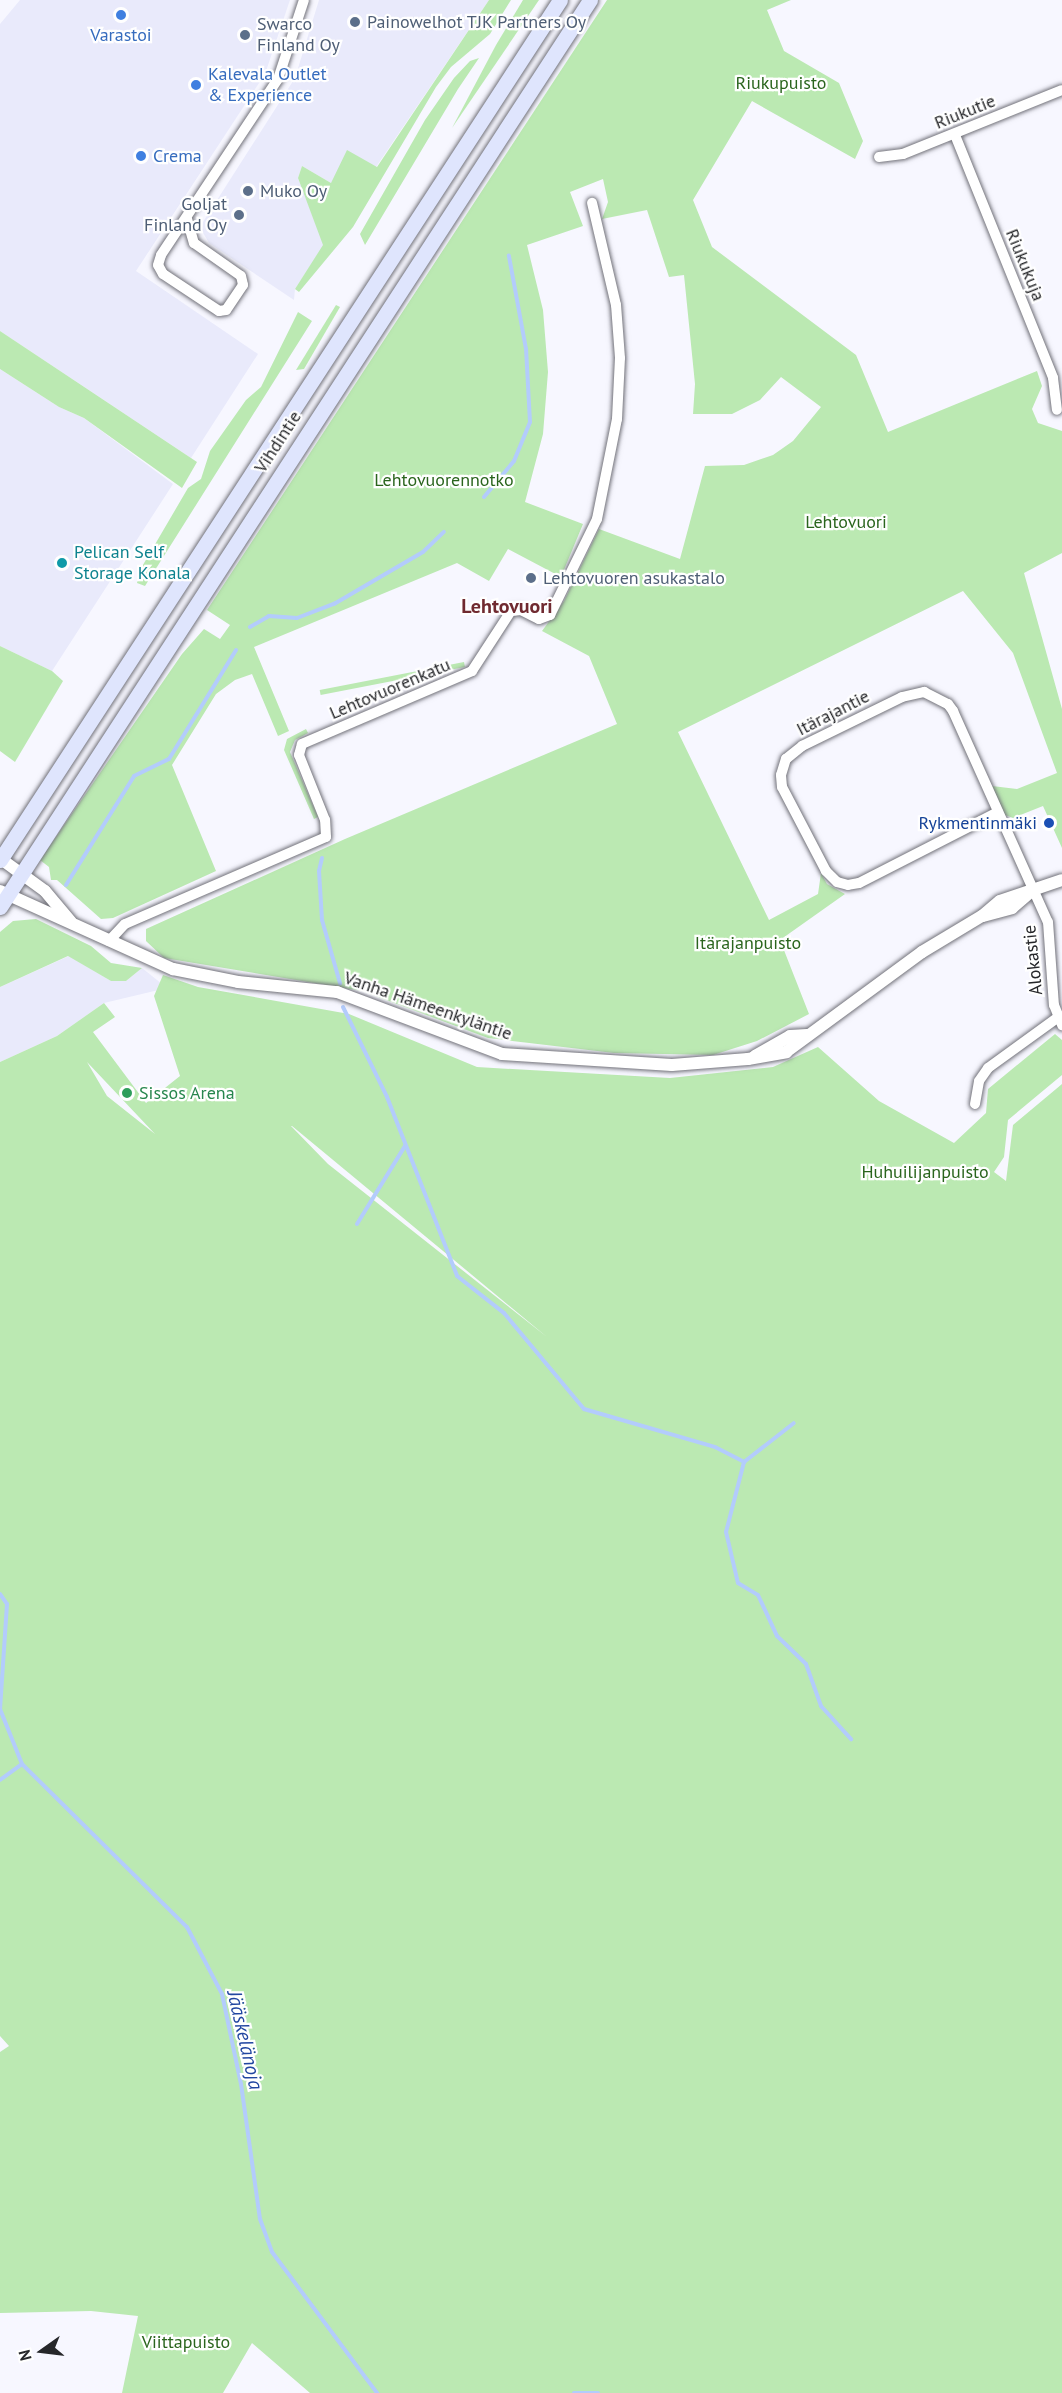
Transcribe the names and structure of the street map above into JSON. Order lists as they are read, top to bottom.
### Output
{
  "streets": {
    "main road": ["Vihdintie"],
    "street": [
      "Riukutie",
      "Riukukuja",
      "Lehtovuorenkatu",
      "Itärajantie",
      "Alokastie",
      "Vanha Hämeenkyläntie"
    ]
  },
  "crossings": [
    ["Riukutie", "Riukukuja"],
    ["Vihdintie", "Vanha Hämeenkyläntie"],
    ["Lehtovuorenkatu", "Vanha Hämeenkyläntie"],
    ["Itärajantie", "Alokastie"],
    ["Itärajantie", "Vanha Hämeenkyläntie"],
    ["Alokastie", "Vanha Hämeenkyläntie"]
  ],
  "districts": ["Lehtovuori"],
  "water": ["Jääskelänoja"],
  "parks": [
    "Riukupuisto",
    "Lehtovuorennotko",
    "Lehtovuori",
    "Itärajanpuisto",
    "Huhuilijanpuisto",
    "Viittapuisto"
  ],
  "places": [
    "Varastoi",
    "Painowelhot TJK Partners Oy",
    "Swarco Finland Oy",
    "Kalevala Outlet & Experience",
    "Crema",
    "Muko Oy",
    "Goljat Finland Oy",
    "Pelican Self Storage Konala",
    "Lehtovuoren asukastalo",
    "Rykmentinmäki",
    "Sissos Arena"
  ],
  "north": "left"
}
